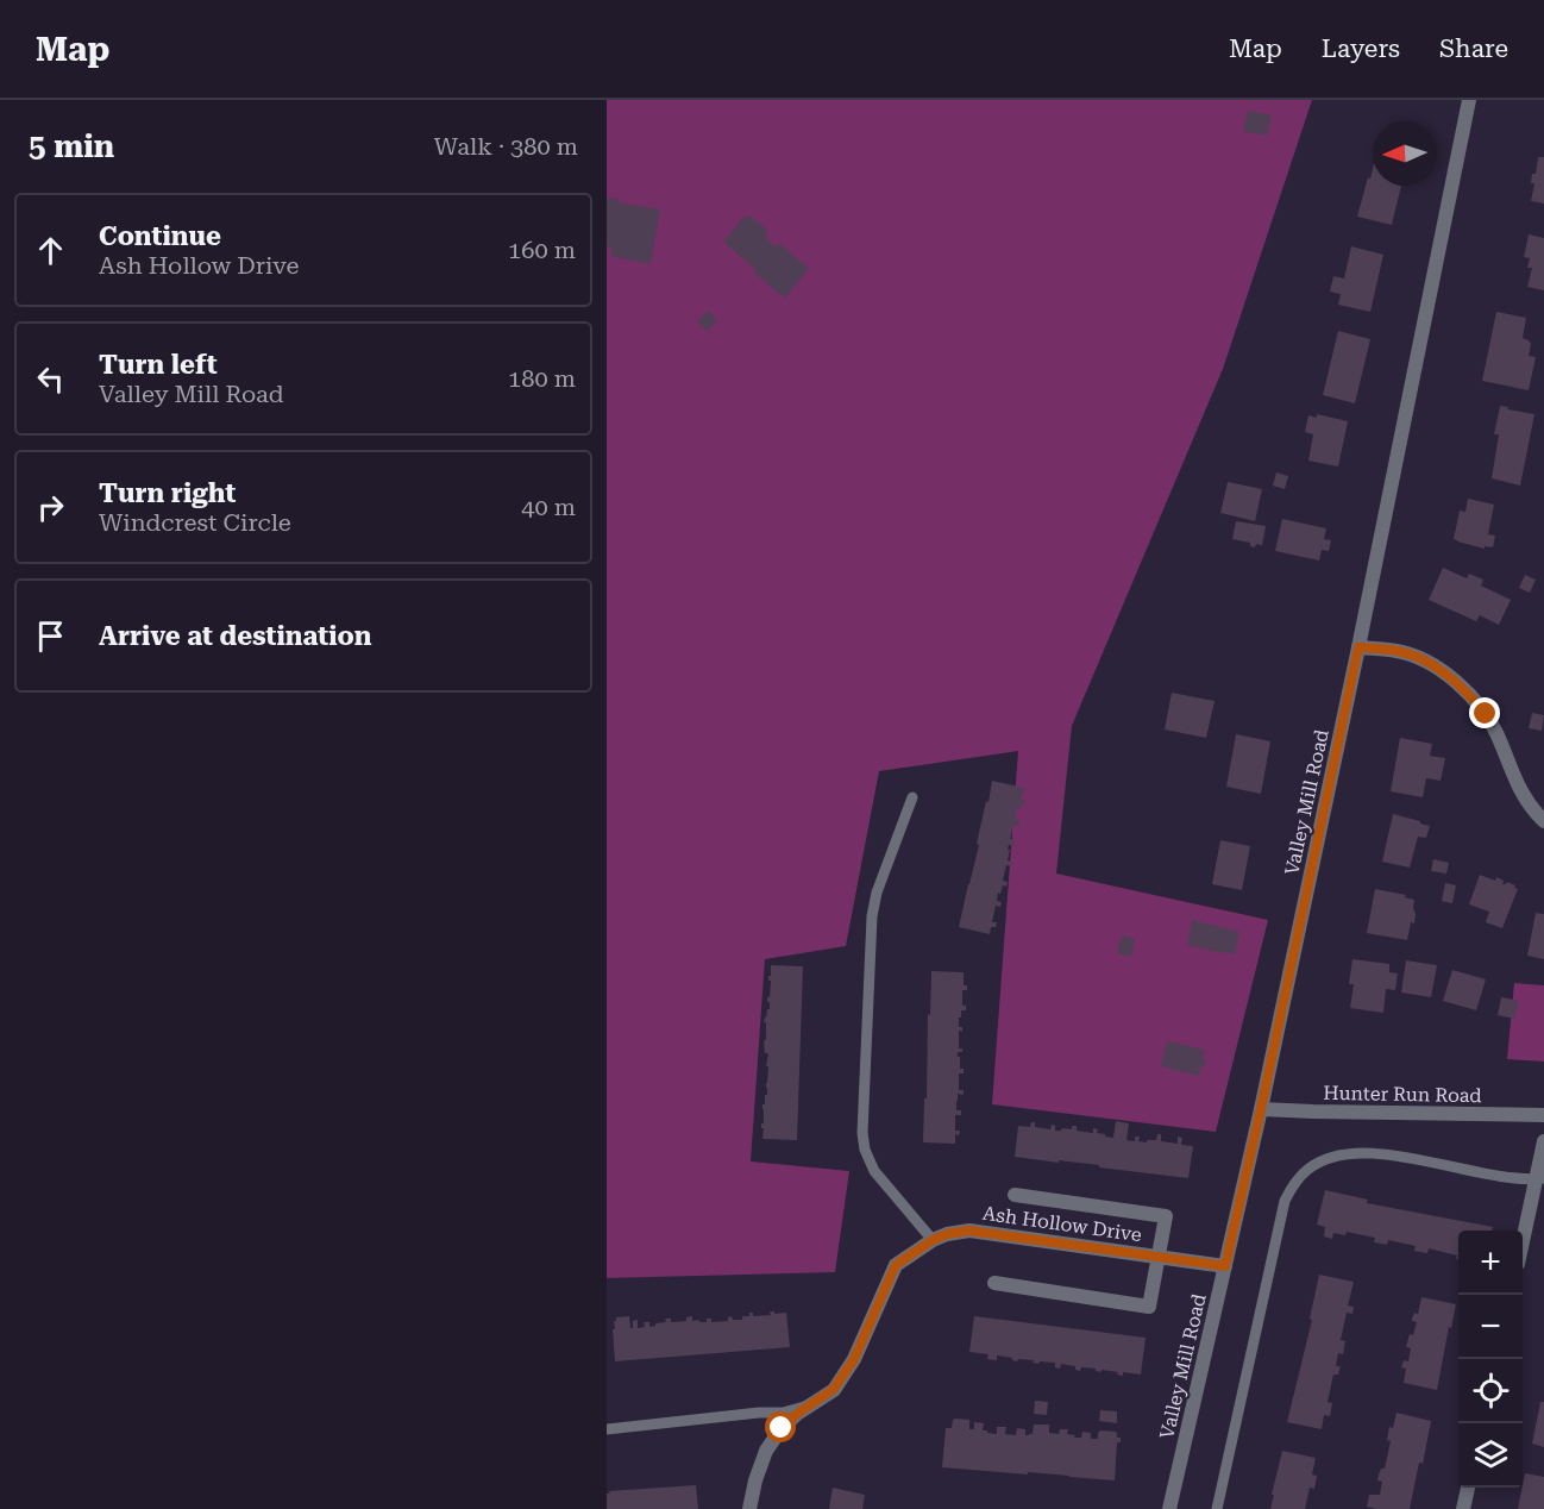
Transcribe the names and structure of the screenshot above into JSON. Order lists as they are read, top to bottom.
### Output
{
  "streets": {
    "street": ["Valley Mill Road", "Hunter Run Road", "Ash Hollow Drive"]
  },
  "crossings": [
    ["Valley Mill Road", "Hunter Run Road"],
    ["Valley Mill Road", "Ash Hollow Drive"]
  ],
  "north": "left",
  "page": {
    "header": "Map",
    "nav": ["Map", "Layers", "Share"],
    "heading": ["5 min", "Walk · 380 m"],
    "list": [
      ["Continue", "Ash Hollow Drive", "160 m"],
      ["Turn left", "Valley Mill Road", "180 m"],
      ["Turn right", "Windcrest Circle", "40 m"],
      "Arrive at destination"
    ],
    "map_buttons": ["+", "−"]
  }
}
